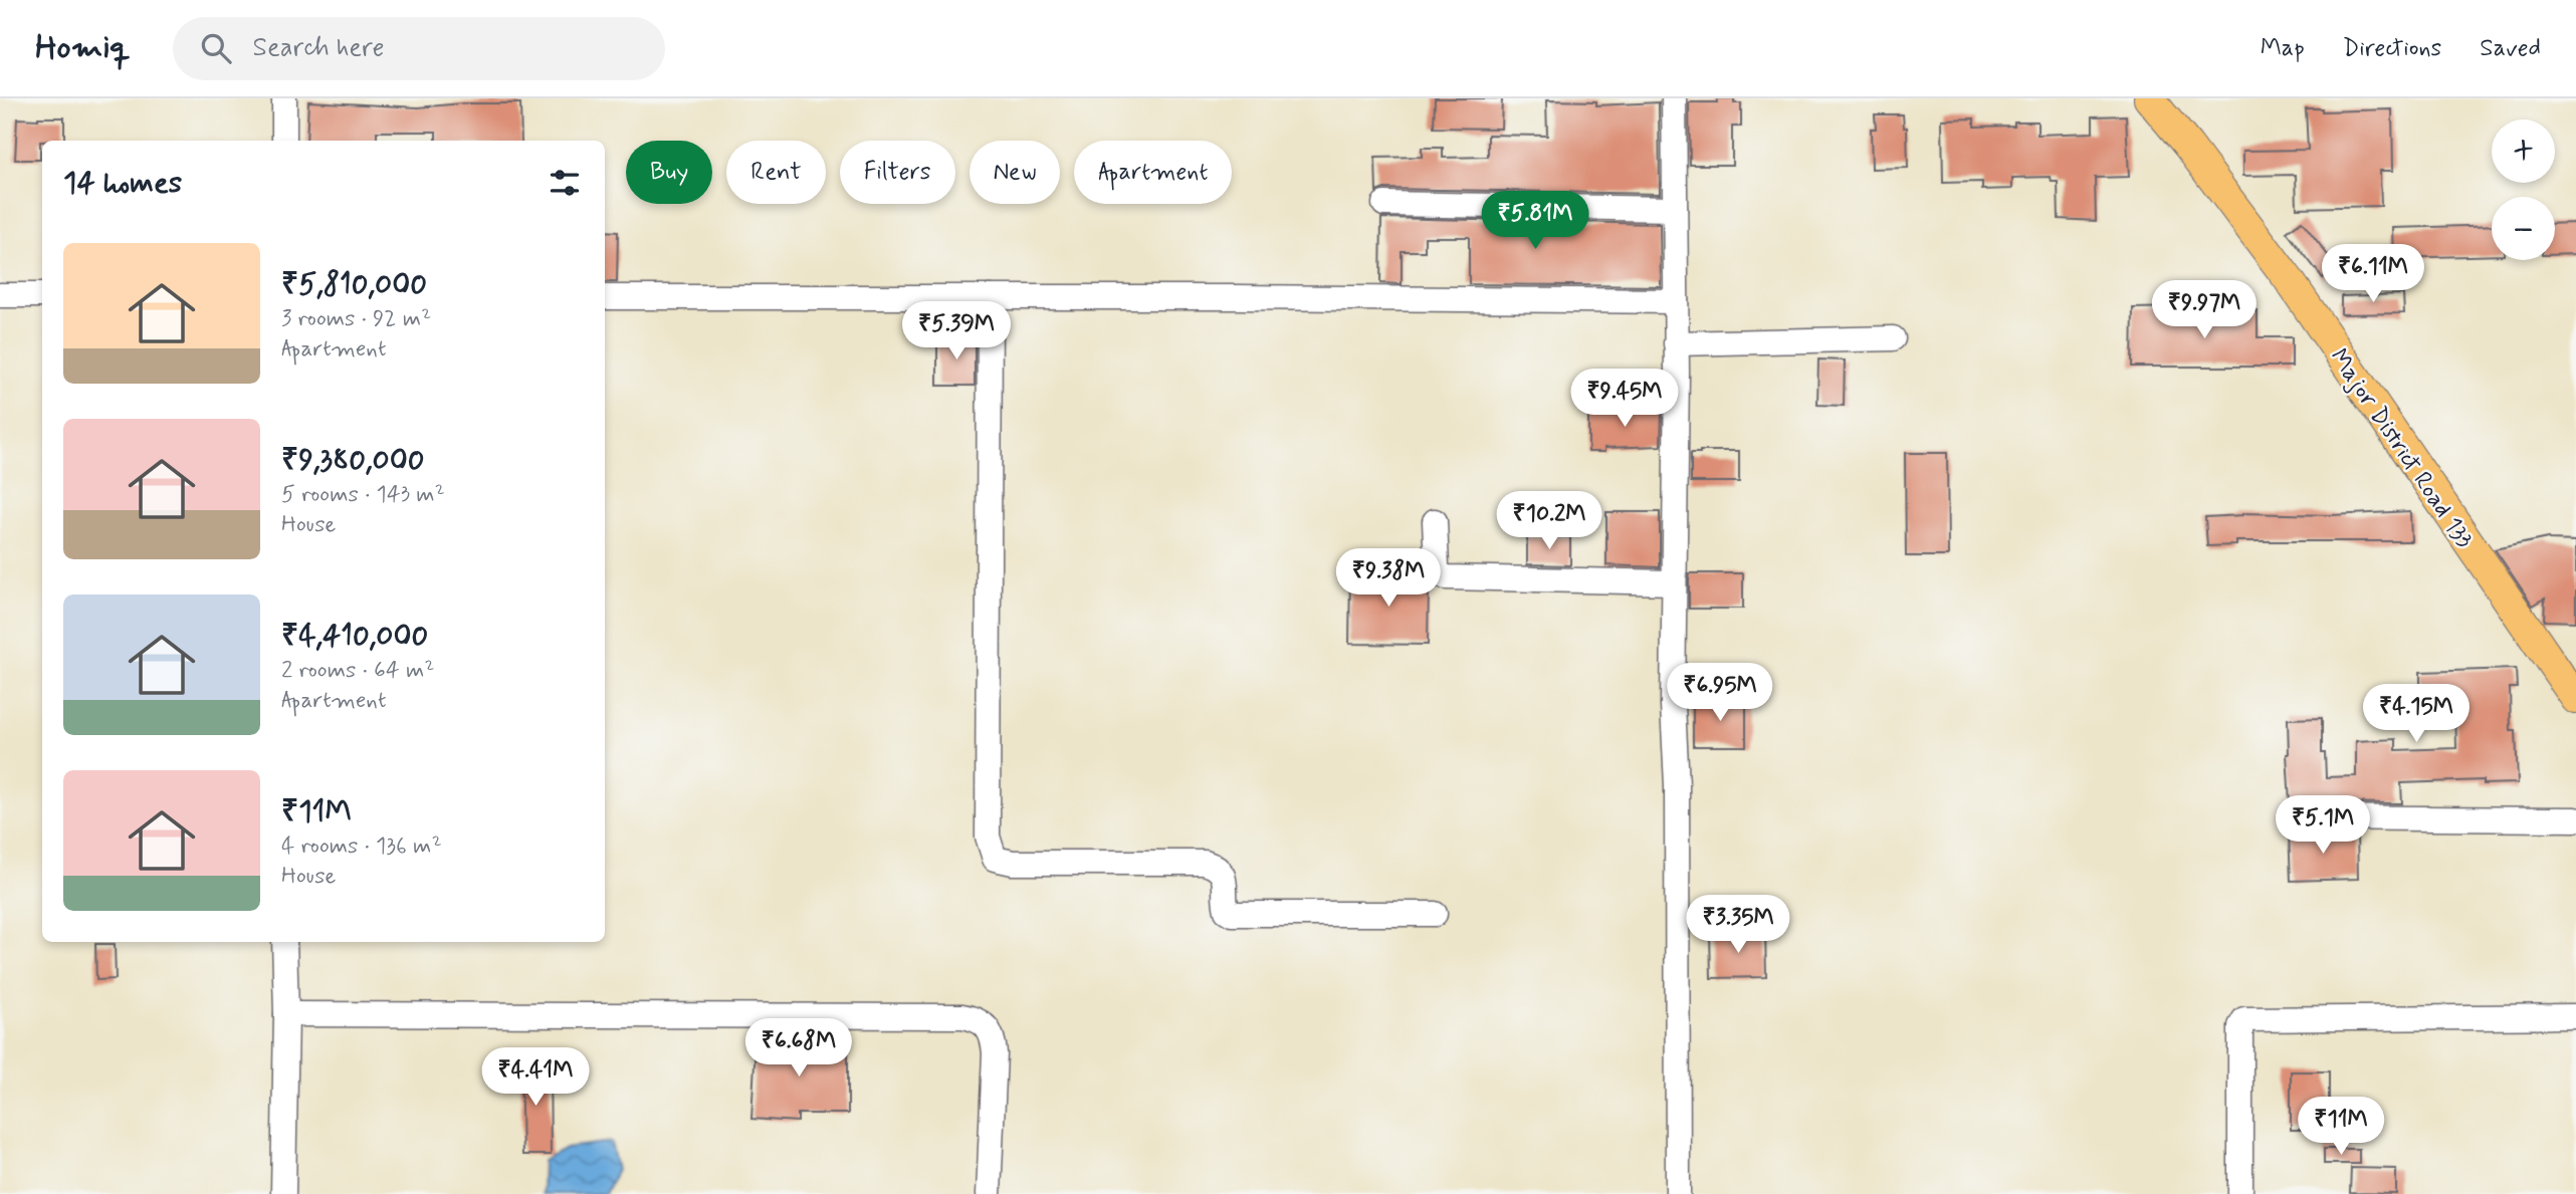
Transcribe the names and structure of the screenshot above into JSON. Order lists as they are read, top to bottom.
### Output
{
  "streets": {
    "main road": ["Major District Road 133"]
  },
  "page": {
    "header": "Homiq",
    "search": "Search here",
    "nav": ["Map", "Directions", "Saved"],
    "map_buttons": ["+", "−"],
    "chip": [
      "Buy",
      "Rent",
      "Filters",
      "New",
      "Apartment"
    ],
    "heading": "14 homes",
    "price": [
      "₹5.81M",
      "₹6.11M",
      "₹9.97M",
      "₹5.39M",
      "₹9.45M",
      "₹10.2M",
      "₹9.38M",
      "₹6.95M",
      "₹4.15M",
      "₹5.1M",
      "₹3.35M",
      "₹6.68M",
      "₹4.41M",
      "₹11M"
    ],
    "list": [
      {
        "name": "₹5,810,000",
        "note": "3 rooms · 92 m² · Apartment"
      },
      {
        "name": "₹9,380,000",
        "note": "5 rooms · 143 m² · House"
      },
      {
        "name": "₹4,410,000",
        "note": "2 rooms · 64 m² · Apartment"
      },
      {
        "name": "₹11M",
        "note": "4 rooms · 136 m² · House"
      }
    ]
  }
}
